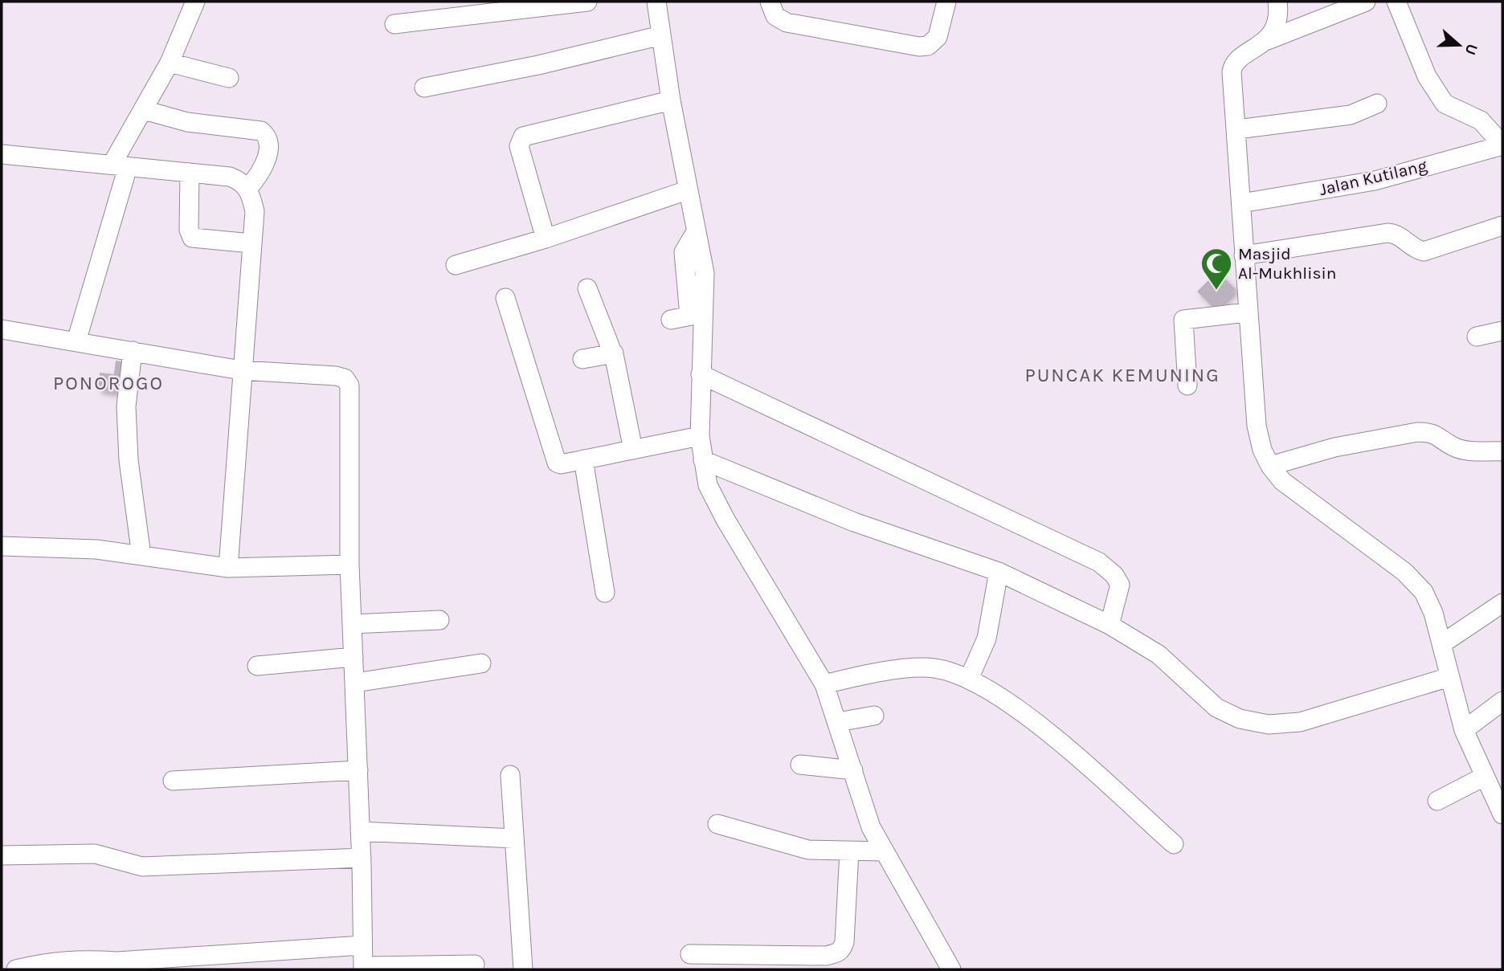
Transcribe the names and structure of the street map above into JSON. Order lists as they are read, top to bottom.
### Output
{
  "streets": {
    "street": ["Jalan Kutilang"]
  },
  "districts": ["PUNCAK KEMUNING", "PONOROGO"],
  "places": {
    "mosque": ["Masjid Al-Mukhlisin"]
  },
  "north": "right"
}
